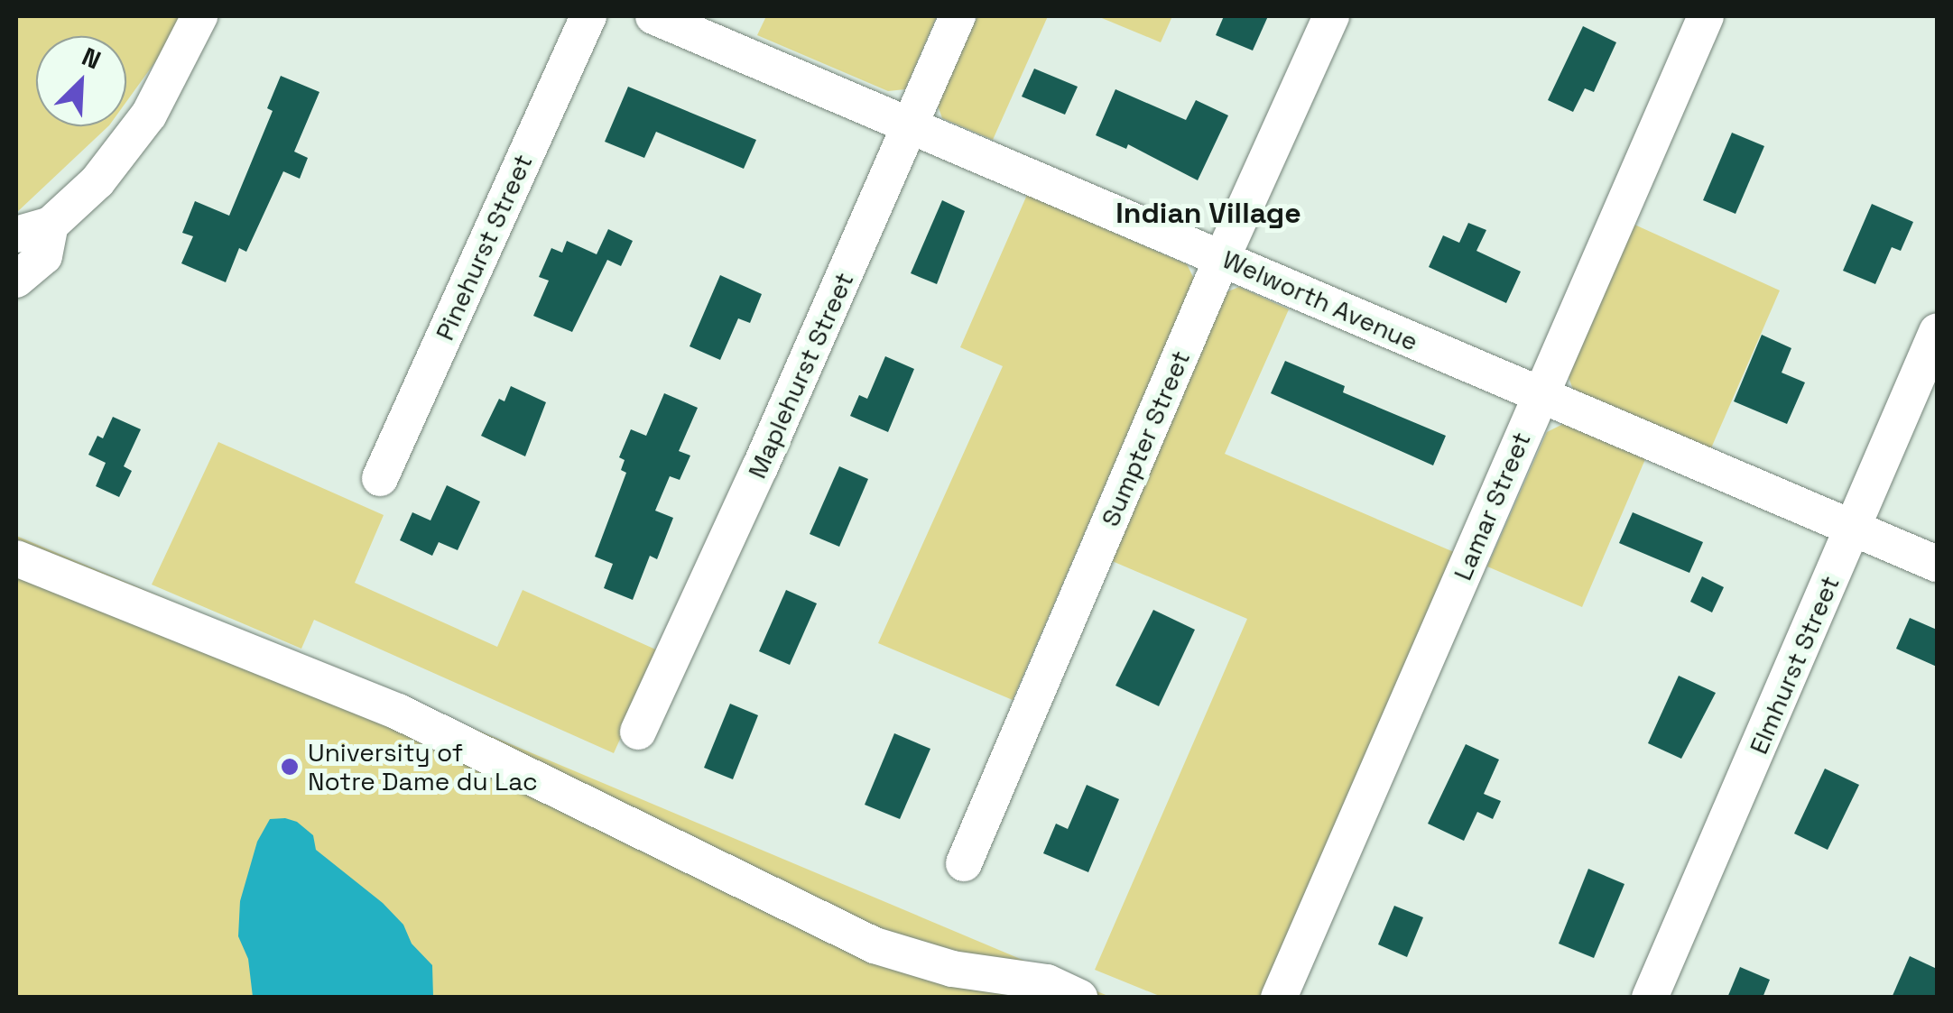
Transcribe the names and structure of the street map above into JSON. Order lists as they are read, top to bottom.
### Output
{
  "streets": {
    "street": [
      "Pinehurst Street",
      "Welworth Avenue",
      "Maplehurst Street",
      "Sumpter Street",
      "Lamar Street",
      "Elmhurst Street"
    ]
  },
  "crossings": [
    ["Welworth Avenue", "Maplehurst Street"],
    ["Welworth Avenue", "Sumpter Street"],
    ["Welworth Avenue", "Lamar Street"],
    ["Welworth Avenue", "Elmhurst Street"]
  ],
  "districts": ["Indian Village"],
  "places": ["University of Notre Dame du Lac"],
  "north": "top right"
}
